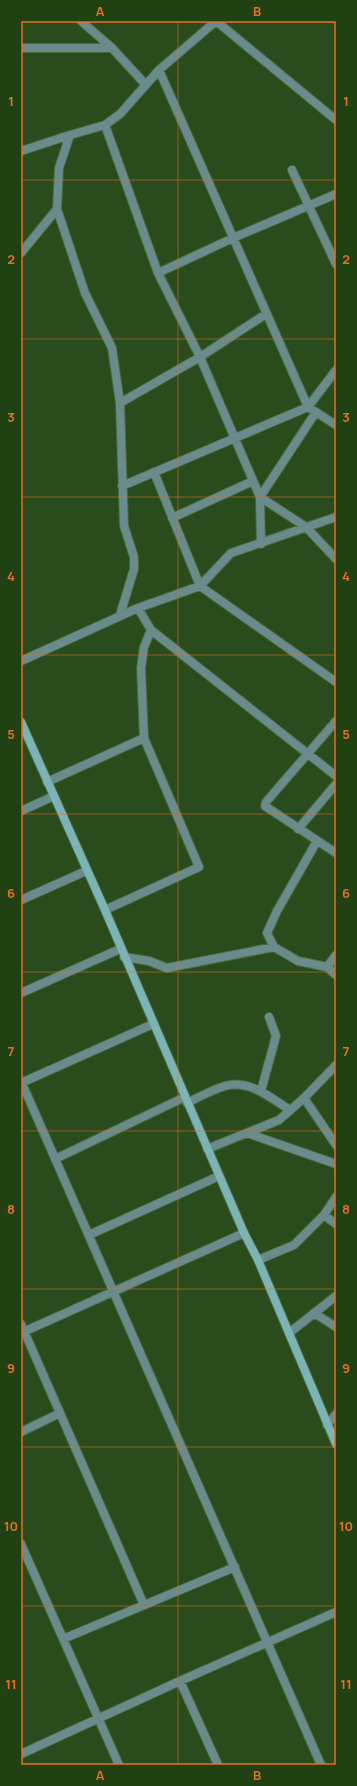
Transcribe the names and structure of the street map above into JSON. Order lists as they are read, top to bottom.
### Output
{
  "grid": {
    "columns": ["A", "B"],
    "rows": [
      "1",
      "2",
      "3",
      "4",
      "5",
      "6",
      "7",
      "8",
      "9",
      "10",
      "11"
    ]
  }
}
